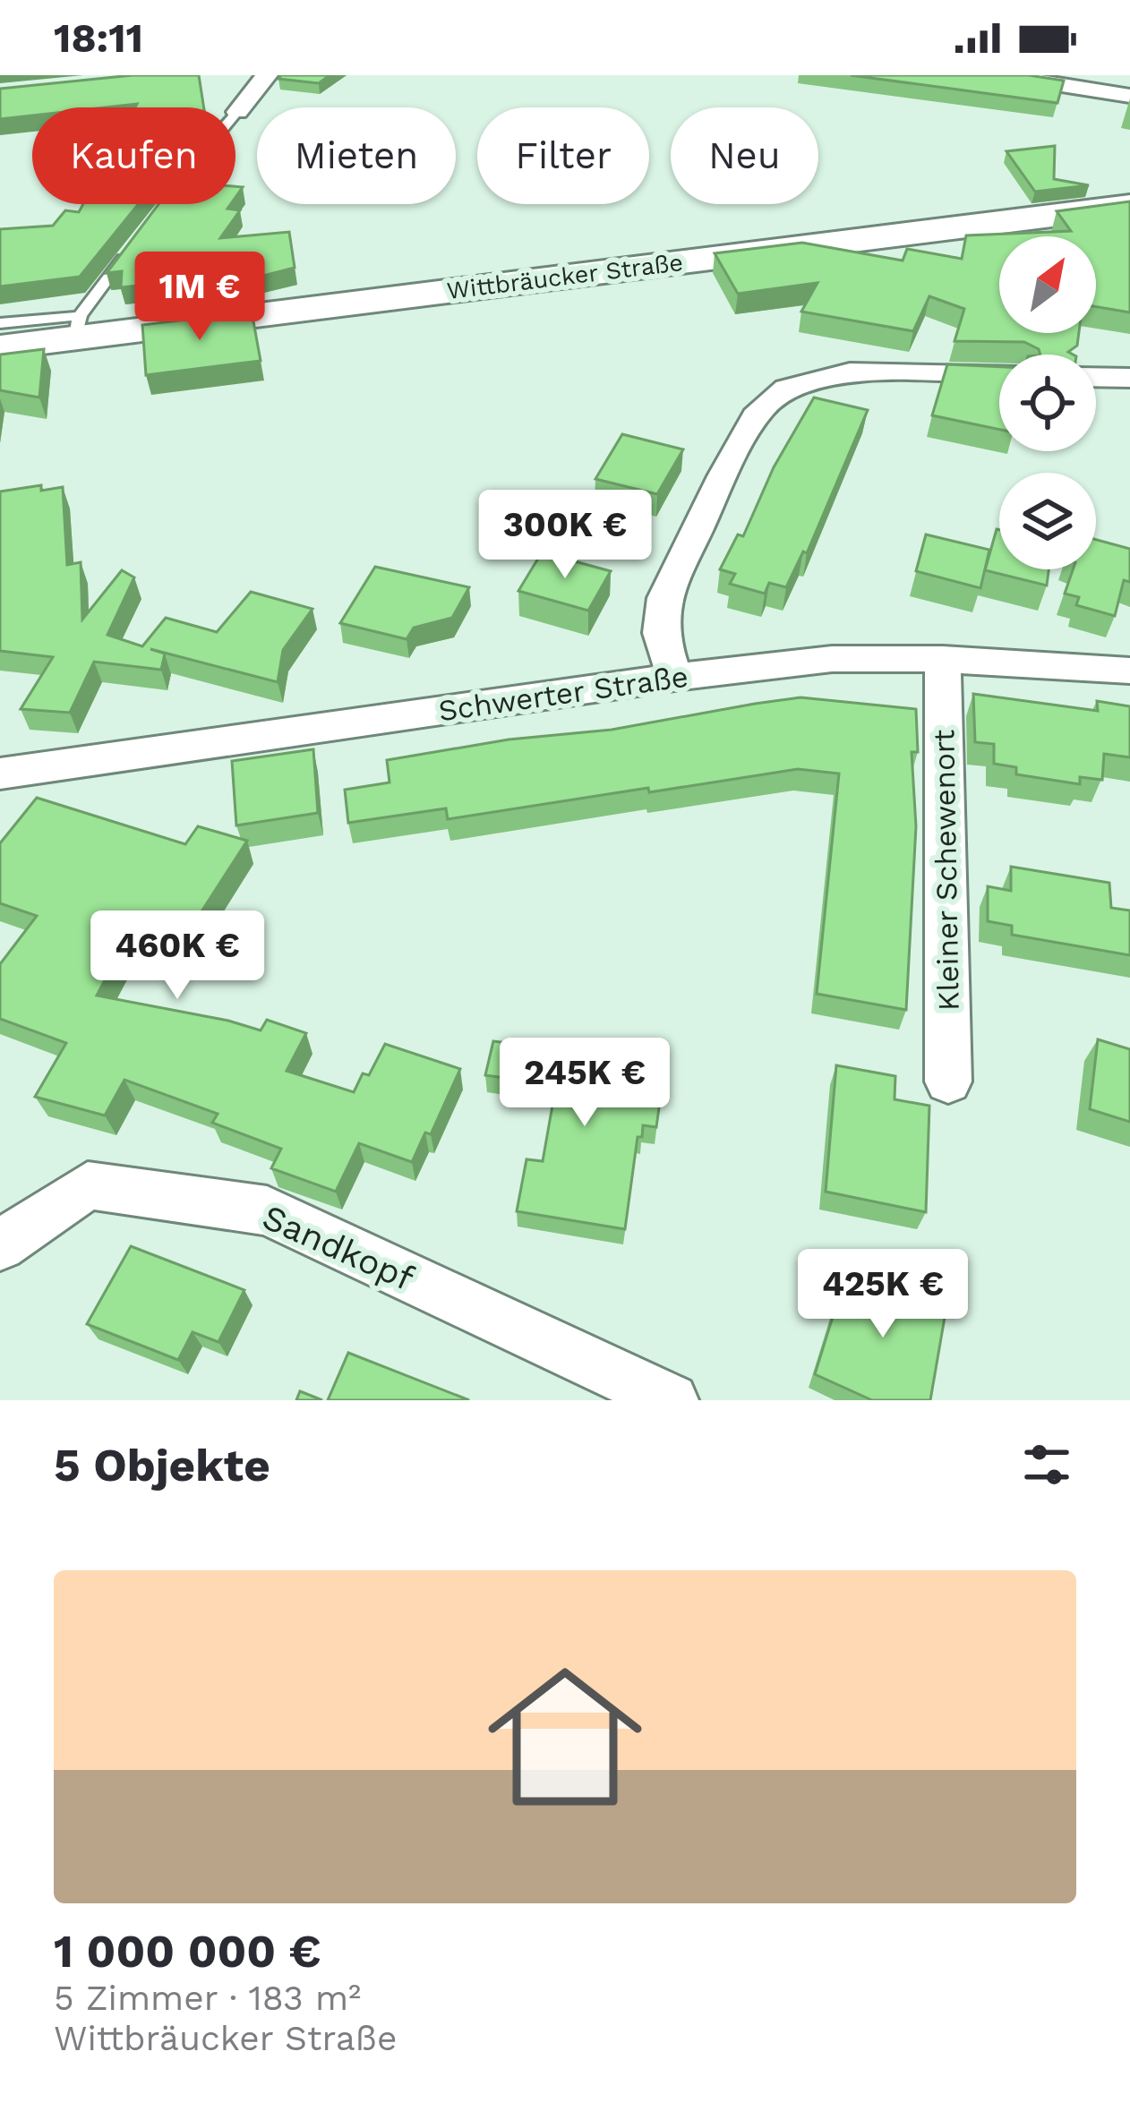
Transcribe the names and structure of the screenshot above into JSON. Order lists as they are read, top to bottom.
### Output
{
  "streets": {
    "main road": ["Wittbräucker Straße"],
    "street": ["Schwerter Straße", "Kleiner Schewenort", "Sandkopf"]
  },
  "crossings": [
    ["Schwerter Straße", "Kleiner Schewenort"]
  ],
  "north": "top right",
  "page": {
    "status": "18:11",
    "chip": [
      "Kaufen",
      "Mieten",
      "Filter",
      "Neu"
    ],
    "price": [
      "1M €",
      "300K €",
      "460K €",
      "245K €",
      "425K €"
    ],
    "heading": "5 Objekte",
    "list": [
      {
        "name": "1 000 000 €",
        "note": "5 Zimmer · 183 m² · Wittbräucker Straße"
      }
    ]
  }
}
